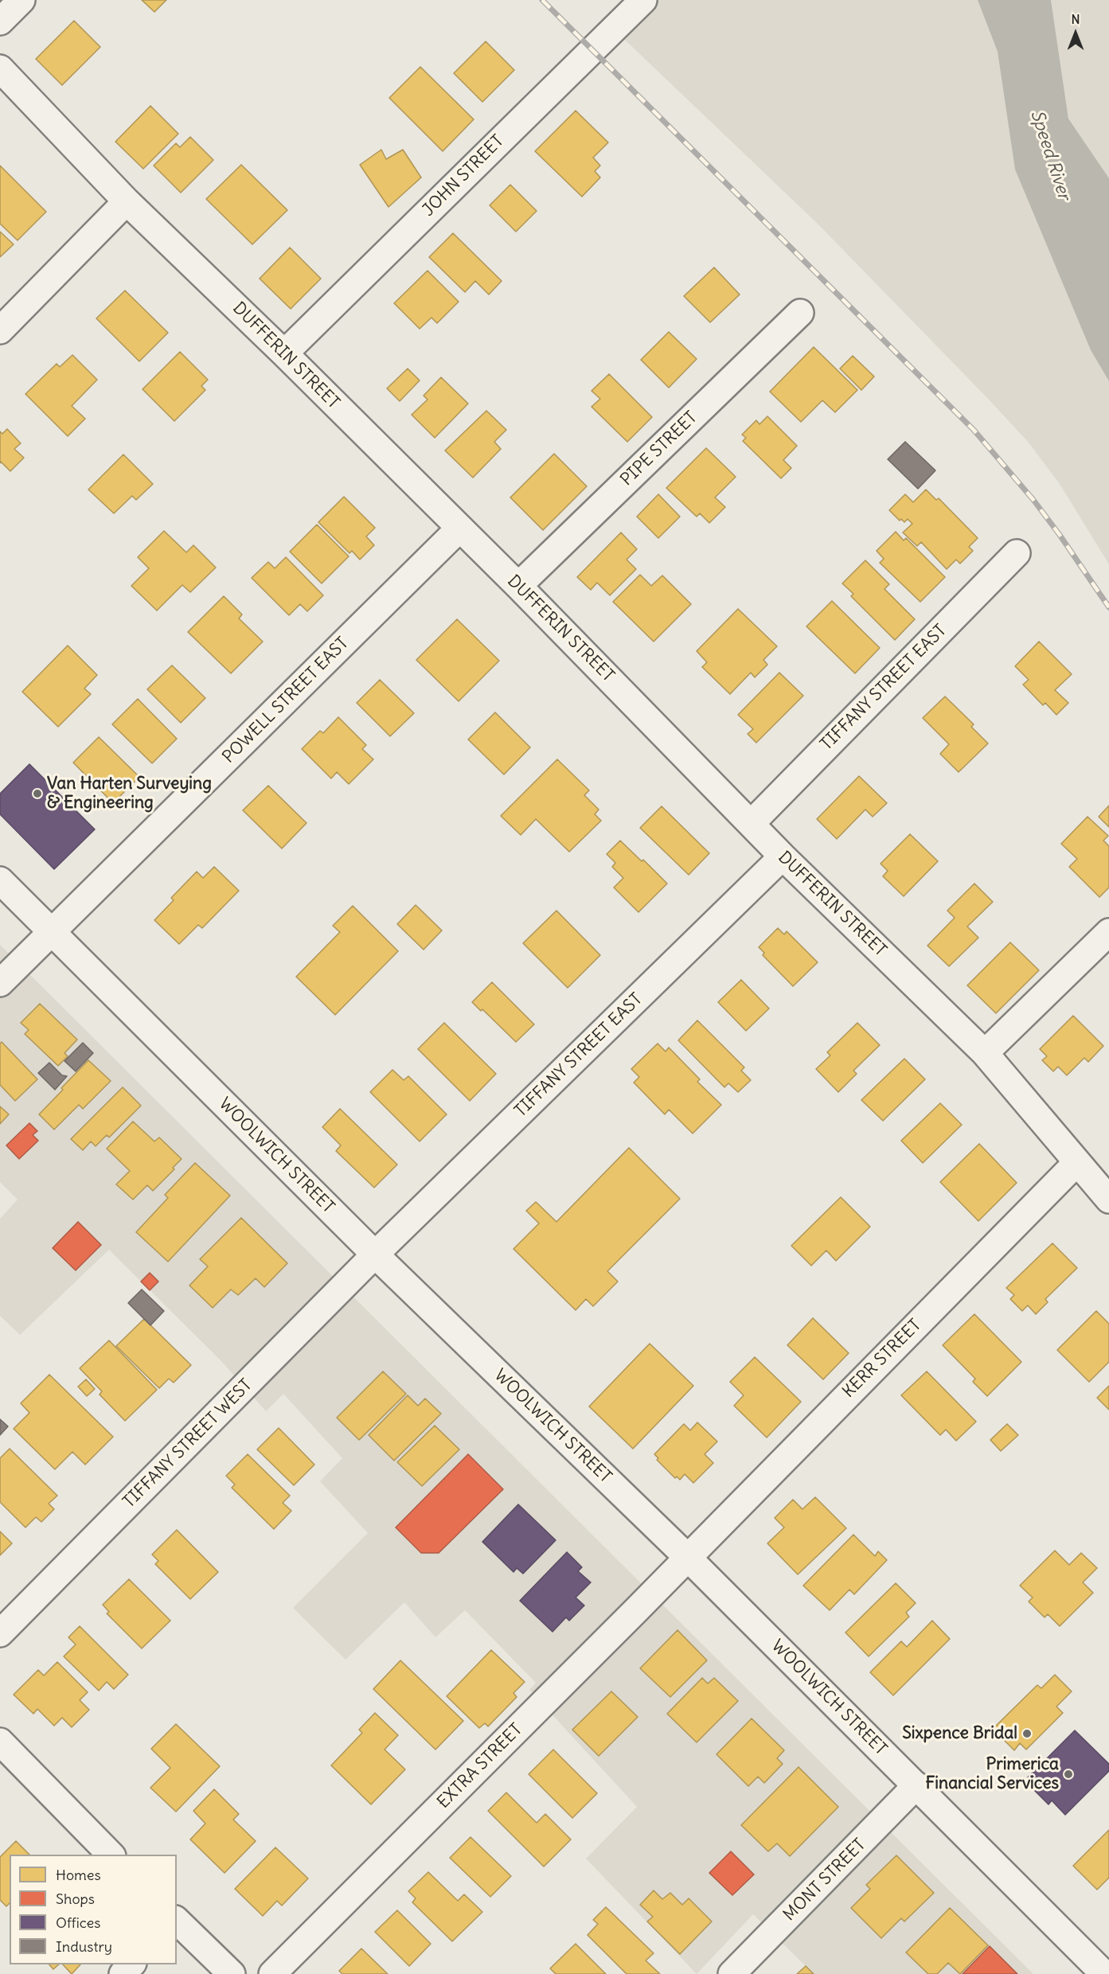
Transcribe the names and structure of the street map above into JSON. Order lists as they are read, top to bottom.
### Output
{
  "streets": {
    "street": [
      "JOHN STREET",
      "DUFFERIN STREET",
      "PIPE STREET",
      "TIFFANY STREET EAST",
      "POWELL STREET EAST",
      "WOOLWICH STREET",
      "KERR STREET",
      "TIFFANY STREET WEST",
      "EXTRA STREET",
      "MONT STREET"
    ]
  },
  "crossings": [
    ["JOHN STREET", "DUFFERIN STREET"],
    ["DUFFERIN STREET", "PIPE STREET"],
    ["DUFFERIN STREET", "TIFFANY STREET EAST"],
    ["DUFFERIN STREET", "POWELL STREET EAST"],
    ["DUFFERIN STREET", "KERR STREET"],
    ["TIFFANY STREET EAST", "WOOLWICH STREET"],
    ["TIFFANY STREET EAST", "TIFFANY STREET WEST"],
    ["POWELL STREET EAST", "WOOLWICH STREET"],
    ["WOOLWICH STREET", "KERR STREET"],
    ["WOOLWICH STREET", "TIFFANY STREET WEST"],
    ["WOOLWICH STREET", "EXTRA STREET"],
    ["WOOLWICH STREET", "MONT STREET"],
    ["KERR STREET", "EXTRA STREET"]
  ],
  "water": ["Speed River"],
  "places": ["Van Harten Surveying & Engineering", "Sixpence Bridal", "Primerica Financial Services"],
  "legend": [
    "Homes",
    "Shops",
    "Offices",
    "Industry"
  ],
  "north": "top"
}
